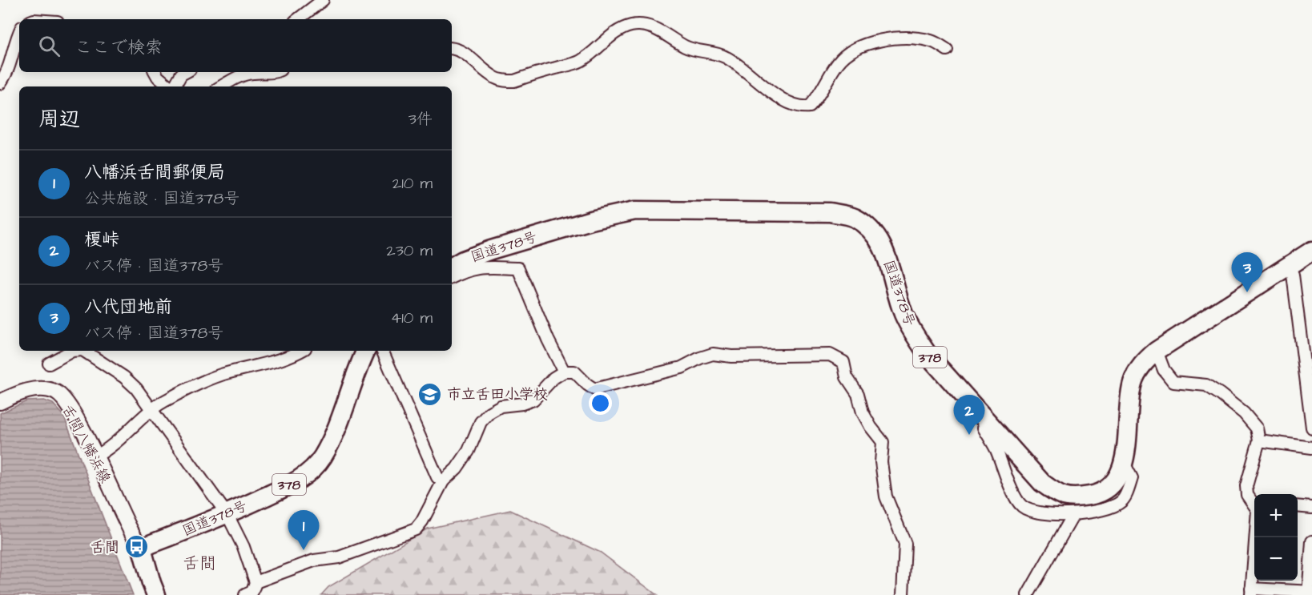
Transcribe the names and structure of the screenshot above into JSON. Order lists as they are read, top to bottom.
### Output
{
  "streets": {
    "highway": ["国道378号", "378"],
    "main road": ["舌間八幡浜線"]
  },
  "crossings": [
    ["国道378号", "舌間八幡浜線"]
  ],
  "districts": ["舌間"],
  "places": {
    "school or university": ["市立舌田小学校"],
    "bus stop": ["舌間"]
  },
  "page": {
    "search": "ここで検索",
    "heading": ["周辺", "3件"],
    "list": [
      {
        "mark": "1",
        "name": "八幡浜舌間郵便局",
        "note": "公共施設 · 国道378号",
        "value": "210 m"
      },
      {
        "mark": "2",
        "name": "榎峠",
        "note": "バス停 · 国道378号",
        "value": "230 m"
      },
      {
        "mark": "3",
        "name": "八代団地前",
        "note": "バス停 · 国道378号",
        "value": "410 m"
      }
    ],
    "pins": ["3", "2", "1"],
    "map_buttons": ["+", "−"]
  }
}
